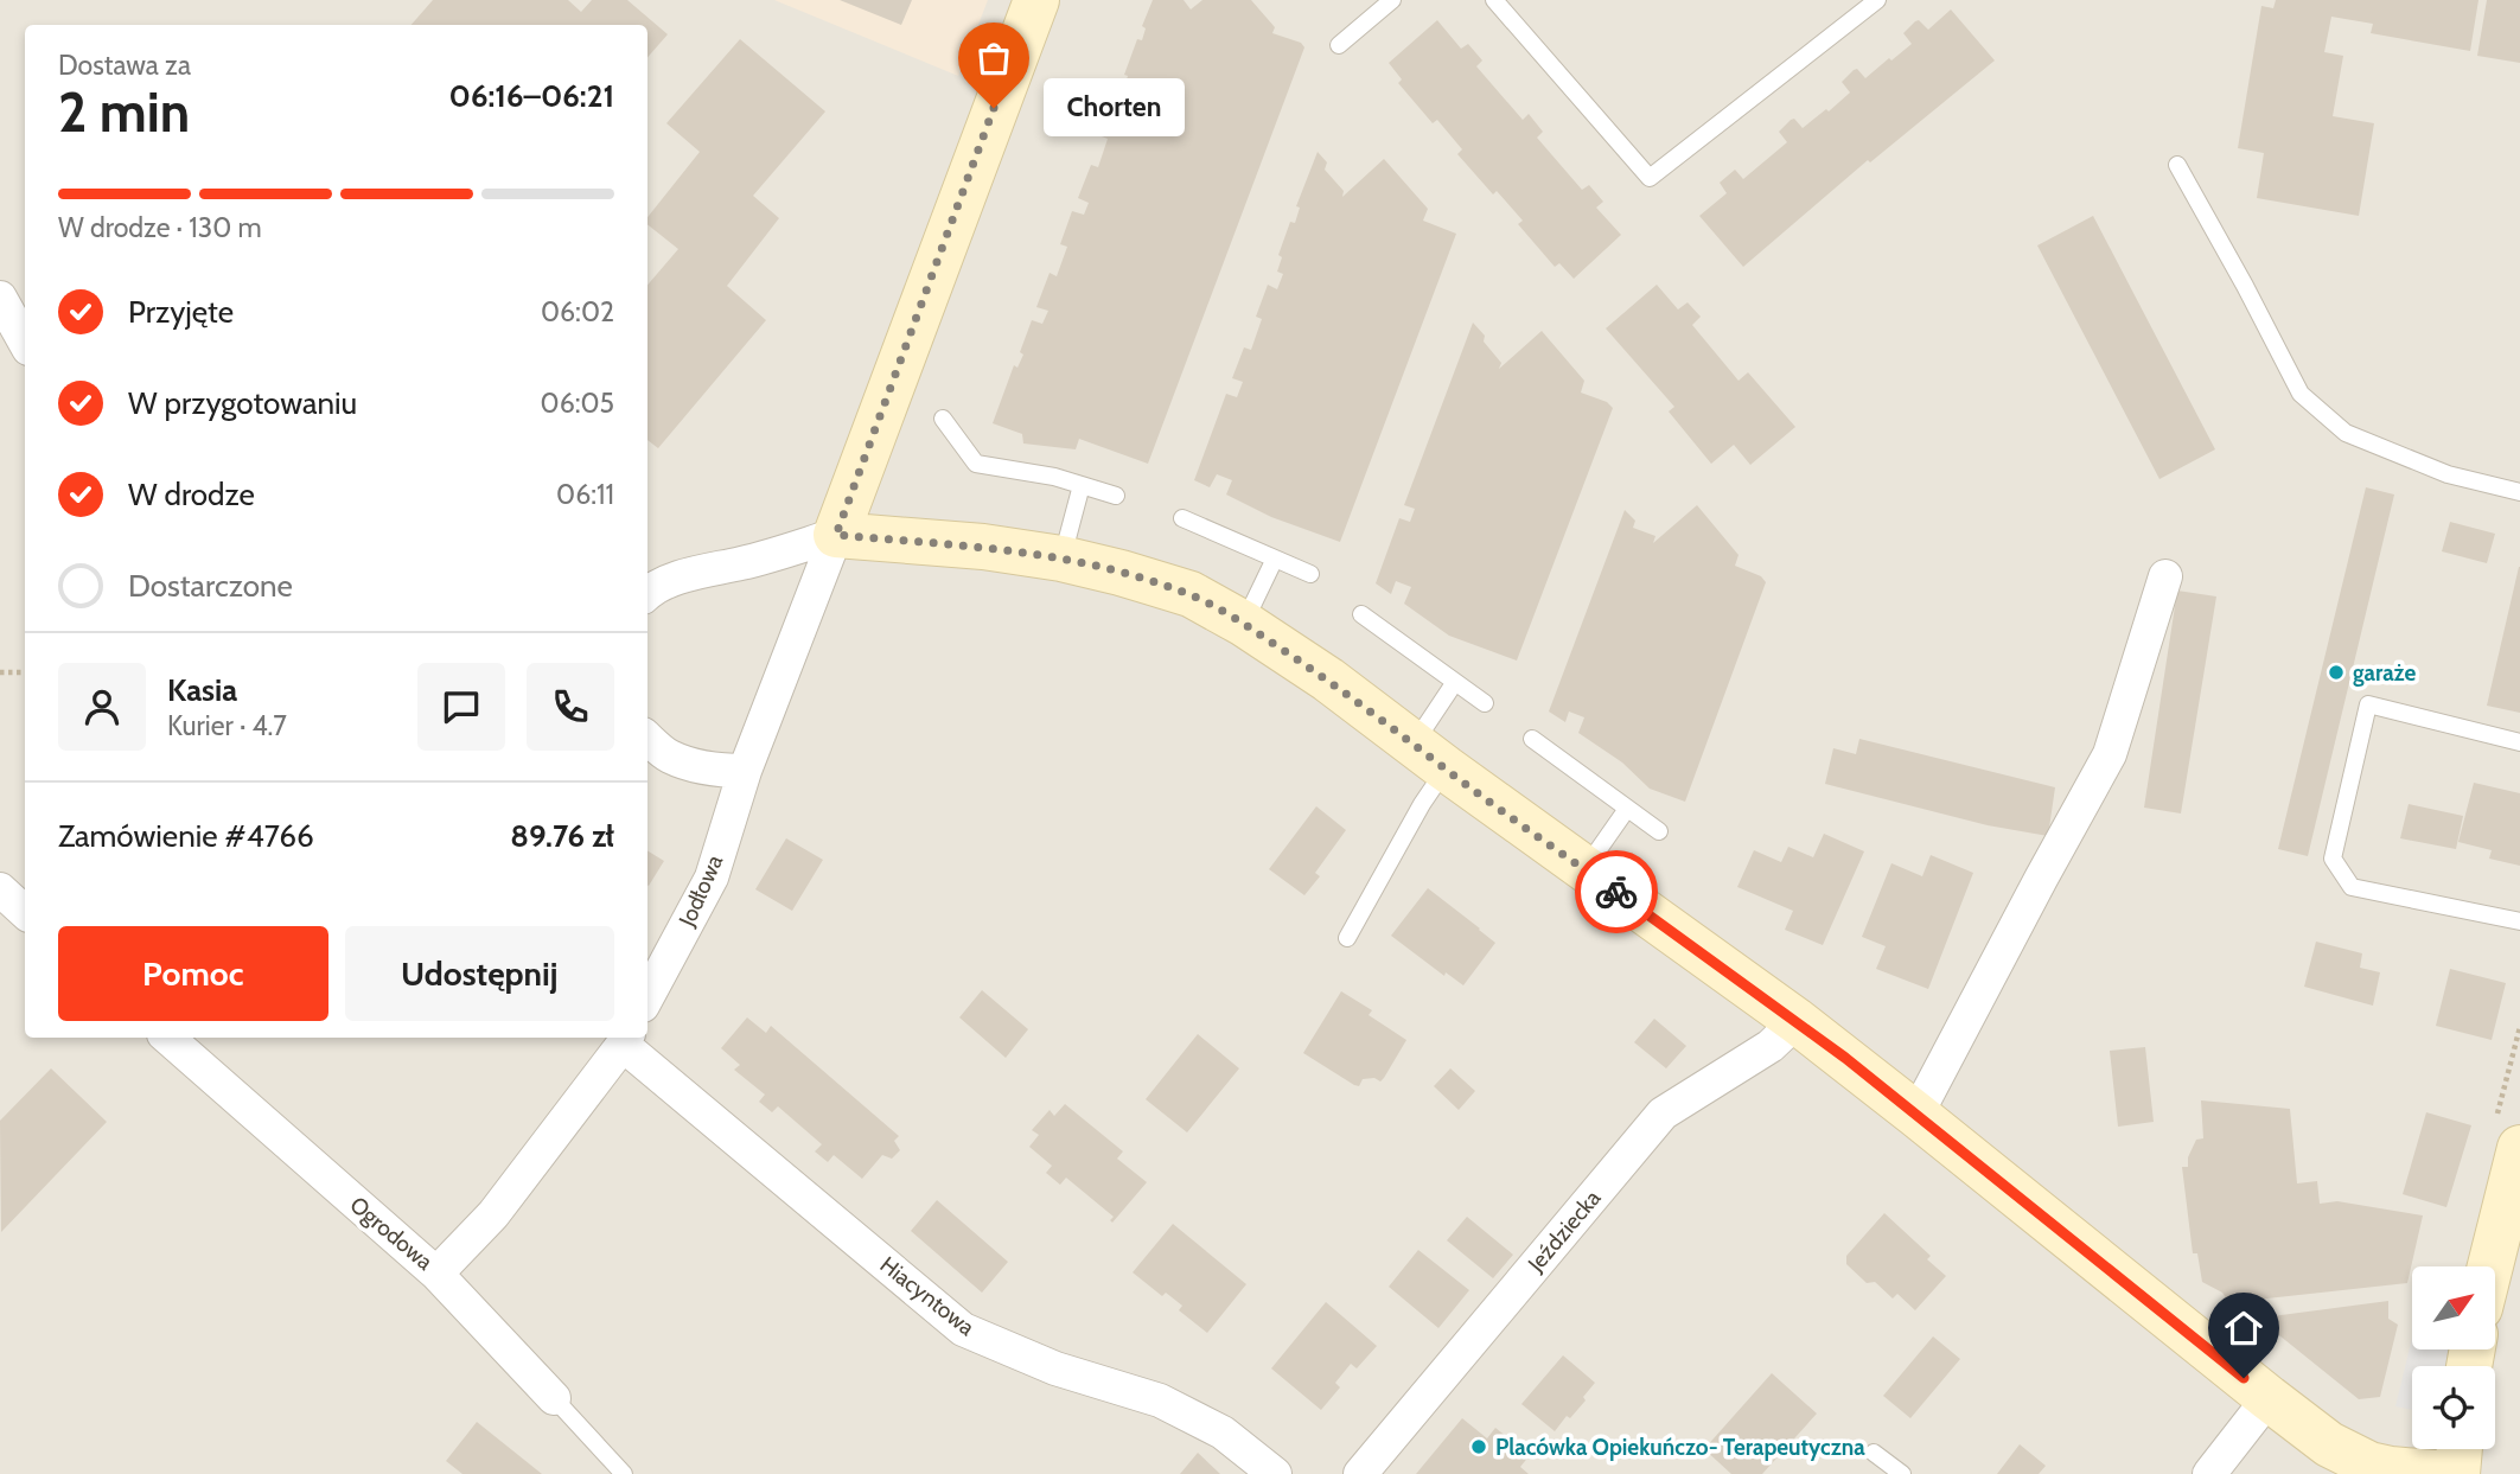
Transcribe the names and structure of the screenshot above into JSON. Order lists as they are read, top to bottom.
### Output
{
  "streets": {
    "street": [
      "Jodłowa",
      "Jeździecka",
      "Ogrodowa",
      "Hiacyntowa"
    ]
  },
  "crossings": [
    ["Ogrodowa", "Hiacyntowa"]
  ],
  "places": ["Chorten", "garaże", "Placówka Opiekuńczo- Terapeutyczna"],
  "north": "top right",
  "page": {
    "heading": ["2 min", "Dostawa za", "06:16–06:21"],
    "panel": [
      "Kasia",
      "Kurier · 4.7",
      "Zamówienie #4766",
      "89.76 zł"
    ],
    "bubble": "Chorten",
    "bar": "W drodze · 130 m",
    "list": [
      ["Przyjęte", "06:02"],
      ["W przygotowaniu", "06:05"],
      ["W drodze", "06:11"],
      "Dostarczone"
    ],
    "buttons": ["Pomoc", "Udostępnij"]
  }
}
